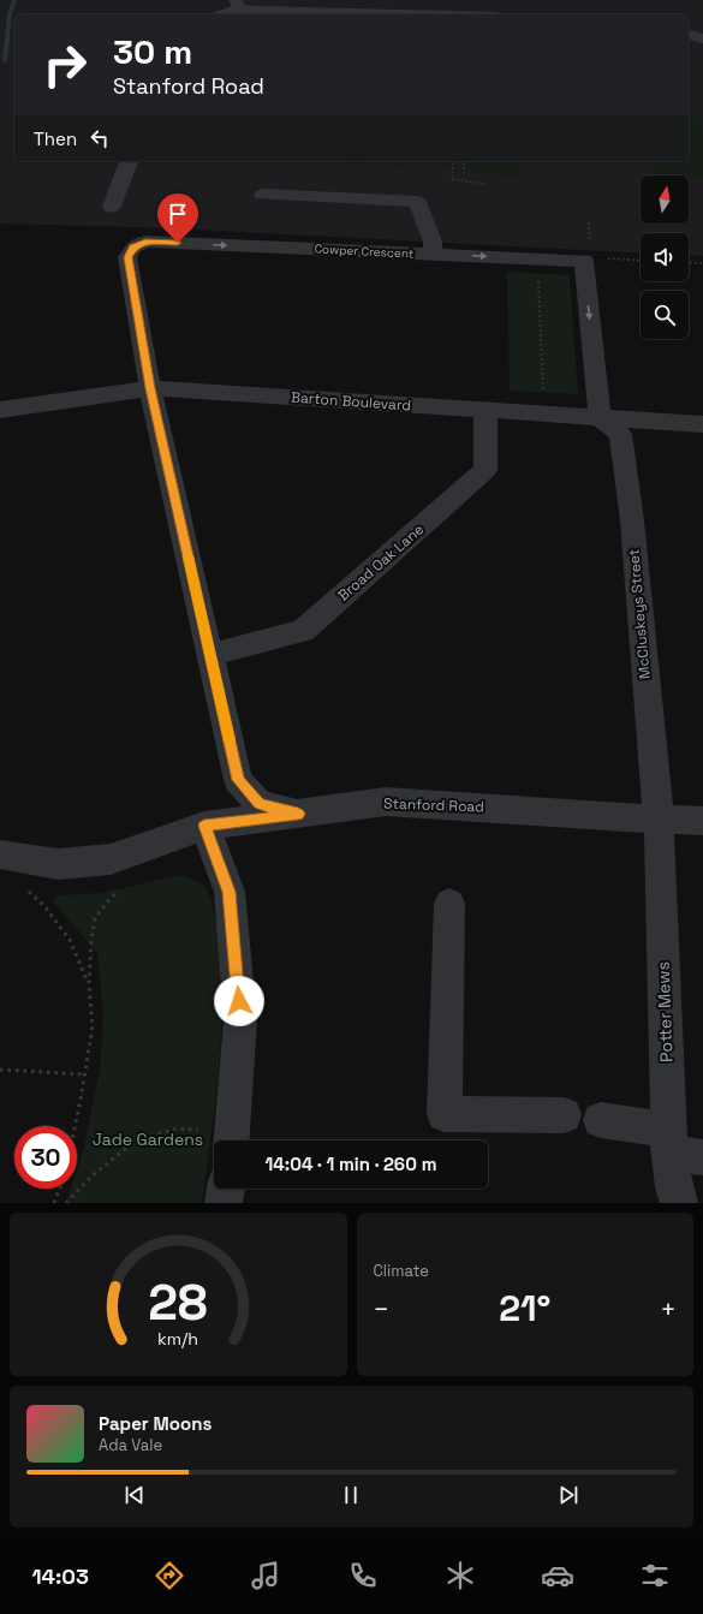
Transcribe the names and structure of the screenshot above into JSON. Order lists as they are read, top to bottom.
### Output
{
  "streets": {
    "street": [
      "Cowper Crescent",
      "Barton Boulevard",
      "Broad Oak Lane",
      "McCluskeys Street",
      "Stanford Road",
      "Potter Mews"
    ]
  },
  "crossings": [
    ["Cowper Crescent", "Barton Boulevard"],
    ["Barton Boulevard", "Broad Oak Lane"],
    ["Barton Boulevard", "McCluskeys Street"],
    ["McCluskeys Street", "Stanford Road"],
    ["McCluskeys Street", "Potter Mews"],
    ["Stanford Road", "Potter Mews"]
  ],
  "parks": ["Jade Gardens"],
  "north": "top",
  "page": {
    "turn": ["30 m", "Stanford Road"],
    "then": "Then",
    "limit": "30",
    "trip": "14:04 · 1 min · 260 m",
    "tile": "Climate",
    "heat": ["−", "21°", "+"],
    "song": ["Paper Moons", "Ada Vale"],
    "tabs": "14:03",
    "gauge": ["28", "km/h"]
  }
}
